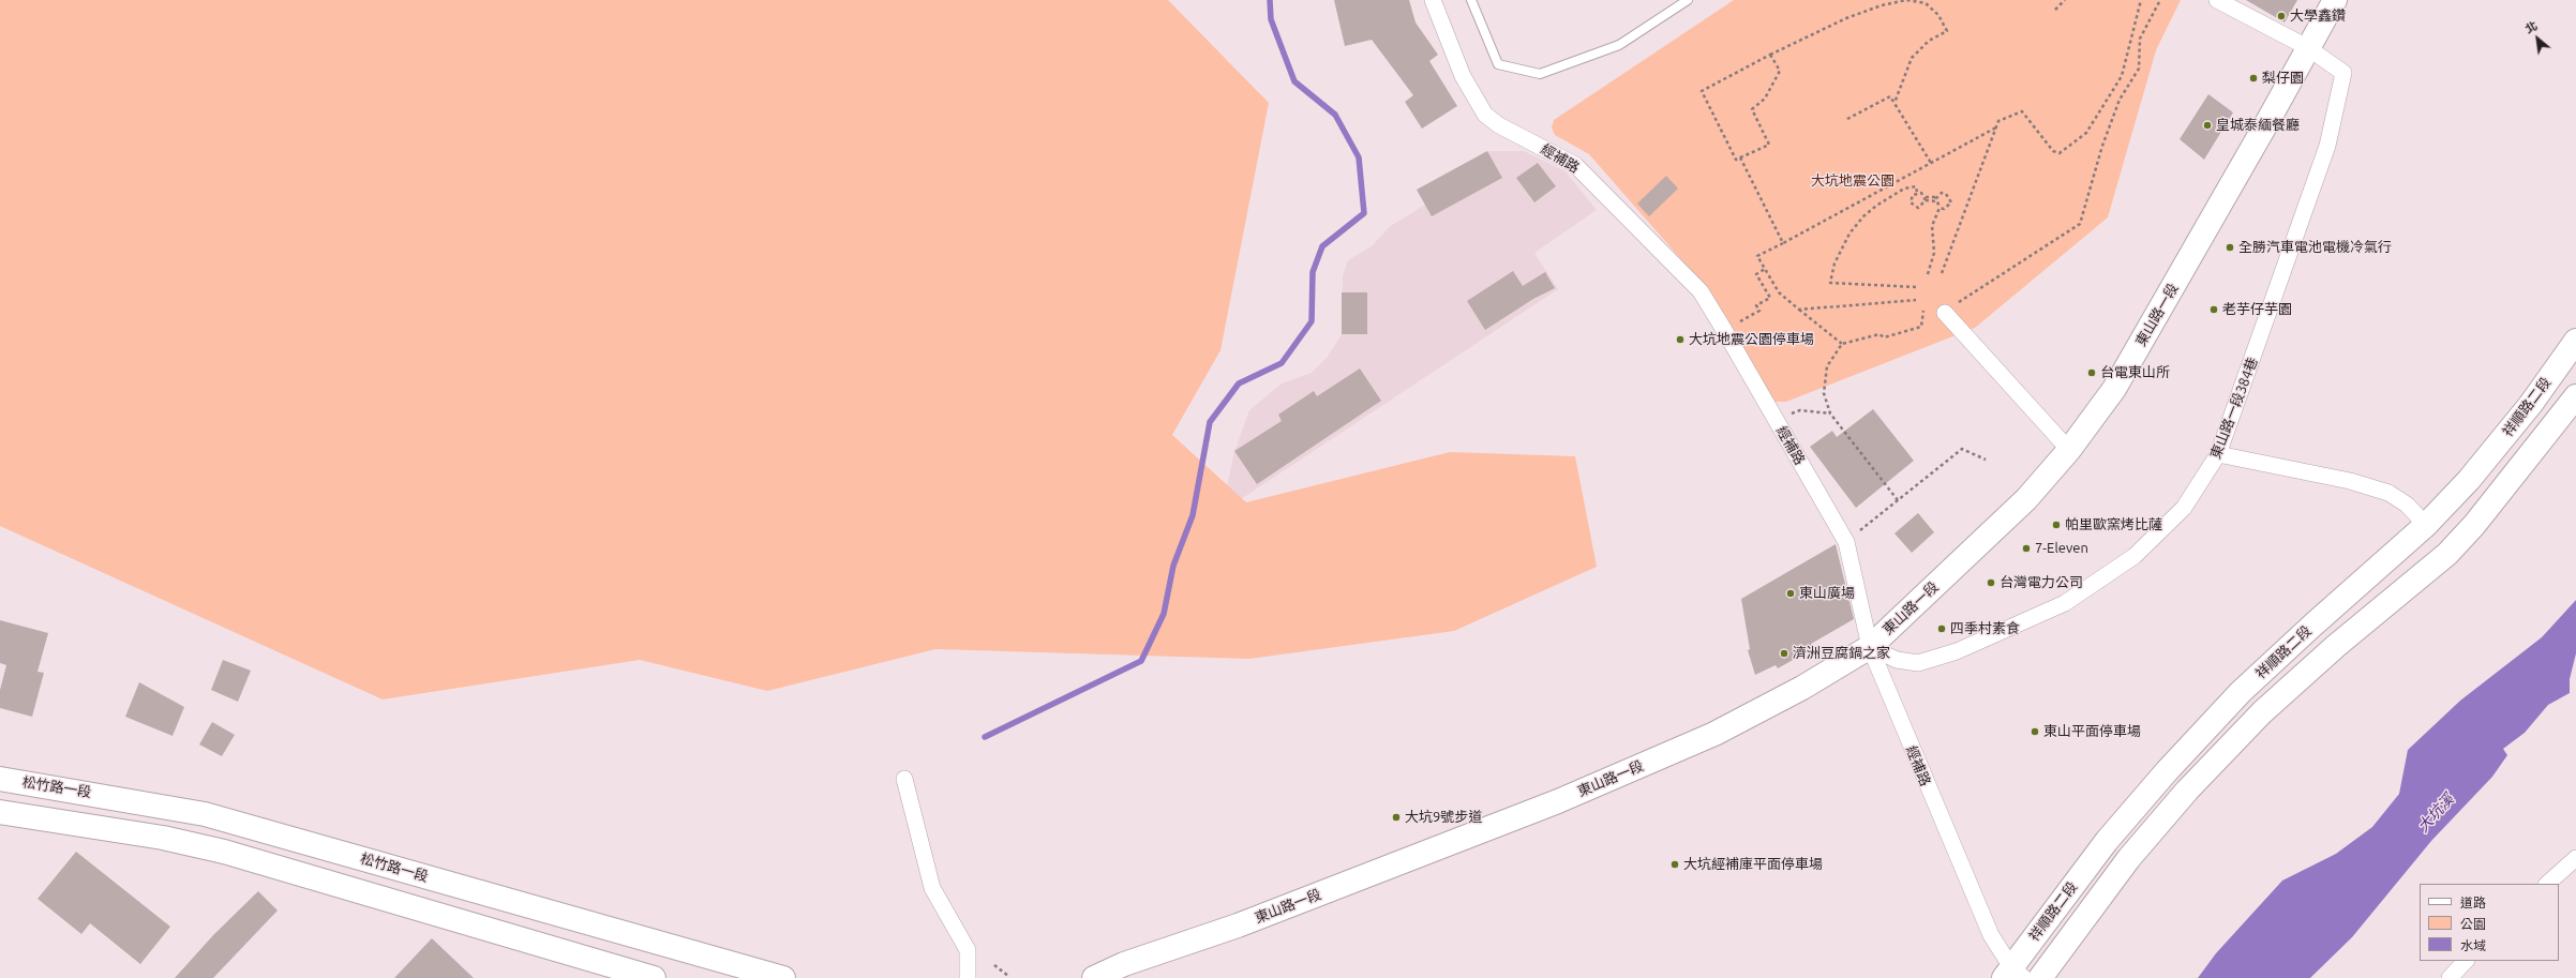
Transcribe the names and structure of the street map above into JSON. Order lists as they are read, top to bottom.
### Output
{
  "streets": {
    "street": [
      "經補路",
      "東山路一段",
      "祥順路二段",
      "東山路一段384巷",
      "松竹路一段"
    ]
  },
  "crossings": [
    ["經補路", "東山路一段"],
    ["經補路", "祥順路二段"],
    ["經補路", "東山路一段384巷"],
    ["東山路一段", "東山路一段384巷"]
  ],
  "water": ["大坑溪"],
  "parks": ["大坑地震公園"],
  "places": [
    "大學鑫鑽",
    "梨仔園",
    "皇城泰緬餐廳",
    "全勝汽車電池電機冷氣行",
    "老芋仔芋園",
    "大坑地震公園停車場",
    "台電東山所",
    "帕里歐窯烤比薩",
    "7-Eleven",
    "台灣電力公司",
    "東山廣場",
    "四季村素食",
    "濟洲豆腐鍋之家",
    "東山平面停車場",
    "大坑9號步道",
    "大坑經補庫平面停車場"
  ],
  "legend": ["道路", "公園", "水域"],
  "north": "top left"
}
